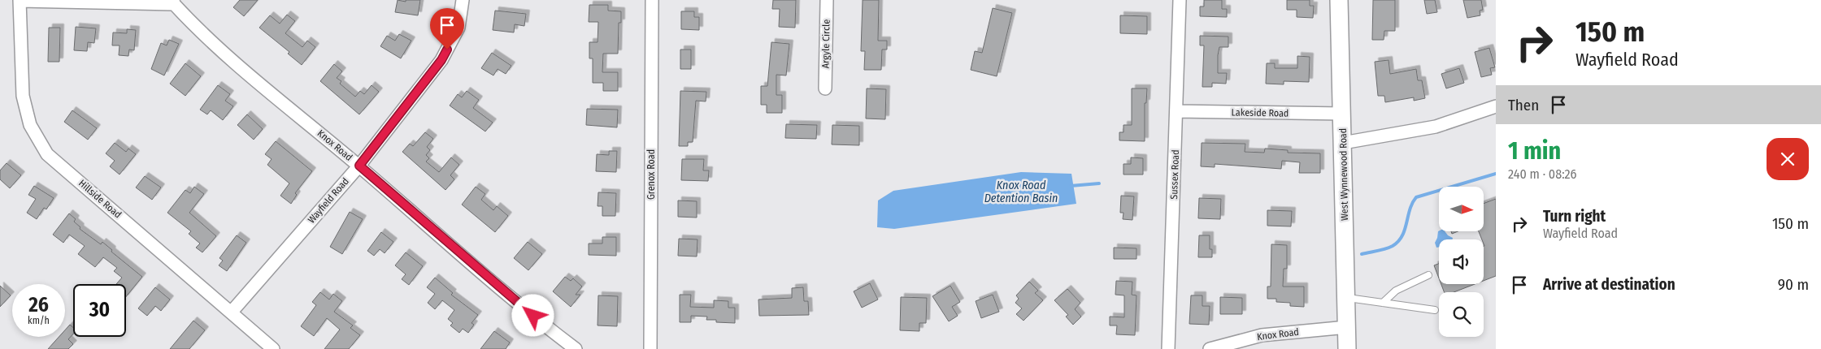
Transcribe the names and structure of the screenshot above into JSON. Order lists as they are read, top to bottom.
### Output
{
  "streets": {
    "main road": ["West Wynnewood Road"],
    "street": [
      "Argyle Circle",
      "Lakeside Road",
      "Knox Road",
      "Grenox Road",
      "Sussex Road",
      "Hillside Road",
      "Wayfield Road"
    ]
  },
  "crossings": [
    ["Lakeside Road", "Sussex Road"],
    ["Lakeside Road", "West Wynnewood Road"],
    ["Knox Road", "West Wynnewood Road"],
    ["Knox Road", "Wayfield Road"],
    ["Hillside Road", "Wayfield Road"]
  ],
  "water": ["Knox Road Detention Basin"],
  "north": "right",
  "page": {
    "turn": ["150 m", "Wayfield Road"],
    "then": "Then",
    "heading": ["1 min", "240 m · 08:26"],
    "list": [
      {
        "name": "Turn right",
        "note": "Wayfield Road",
        "value": "150 m"
      },
      {
        "name": "Arrive at destination",
        "value": "90 m"
      }
    ],
    "speed": "26 km/h",
    "limit": "30"
  }
}
